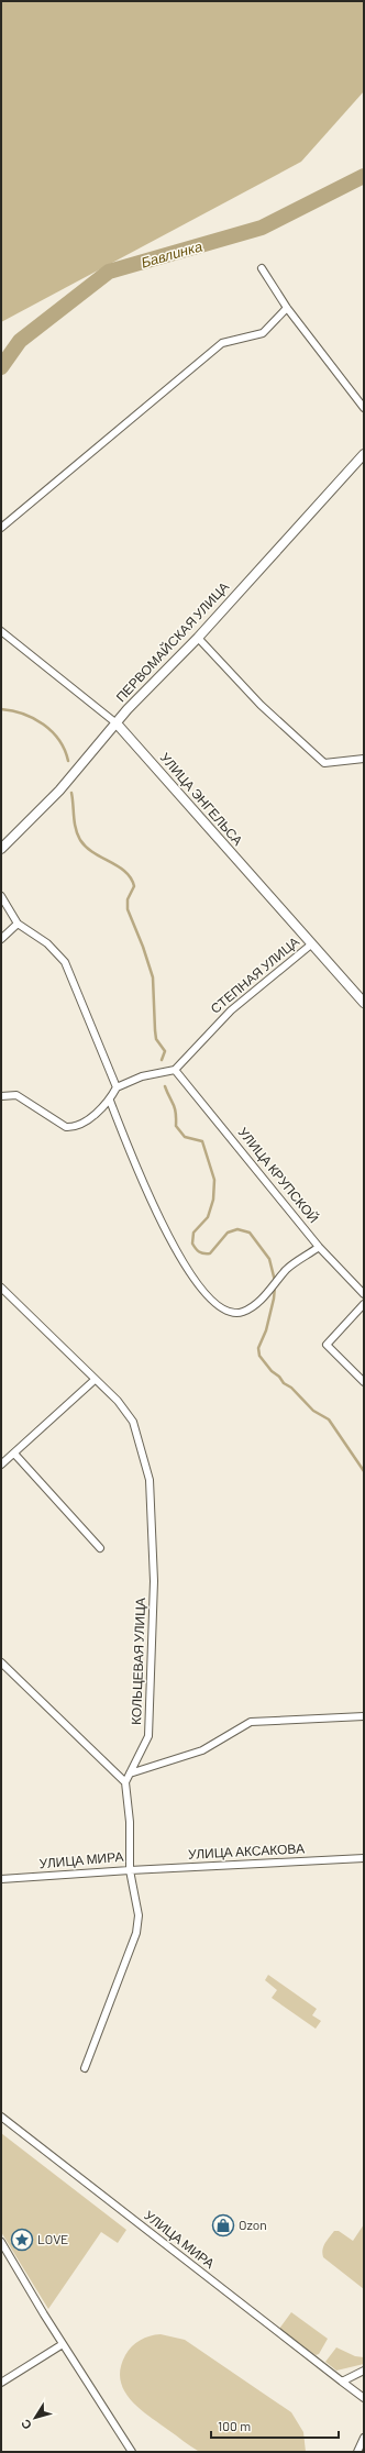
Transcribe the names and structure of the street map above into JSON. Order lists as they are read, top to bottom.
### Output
{
  "streets": {
    "street": [
      "ПЕРВОМАЙСКАЯ УЛИЦА",
      "УЛИЦА ЭНГЕЛЬСА",
      "СТЕПНАЯ УЛИЦА",
      "УЛИЦА КРУПСКОЙ",
      "КОЛЬЦЕВАЯ УЛИЦА",
      "УЛИЦА АКСАКОВА",
      "УЛИЦА МИРА"
    ]
  },
  "crossings": [
    ["ПЕРВОМАЙСКАЯ УЛИЦА", "УЛИЦА ЭНГЕЛЬСА"],
    ["УЛИЦА ЭНГЕЛЬСА", "СТЕПНАЯ УЛИЦА"],
    ["СТЕПНАЯ УЛИЦА", "УЛИЦА КРУПСКОЙ"],
    ["КОЛЬЦЕВАЯ УЛИЦА", "УЛИЦА МИРА"],
    ["УЛИЦА АКСАКОВА", "УЛИЦА МИРА"]
  ],
  "water": ["Бавлинка"],
  "places": {
    "shop": ["Ozon"],
    "place": ["LOVE"]
  },
  "scale_bar": "100 m",
  "north": "bottom left"
}
